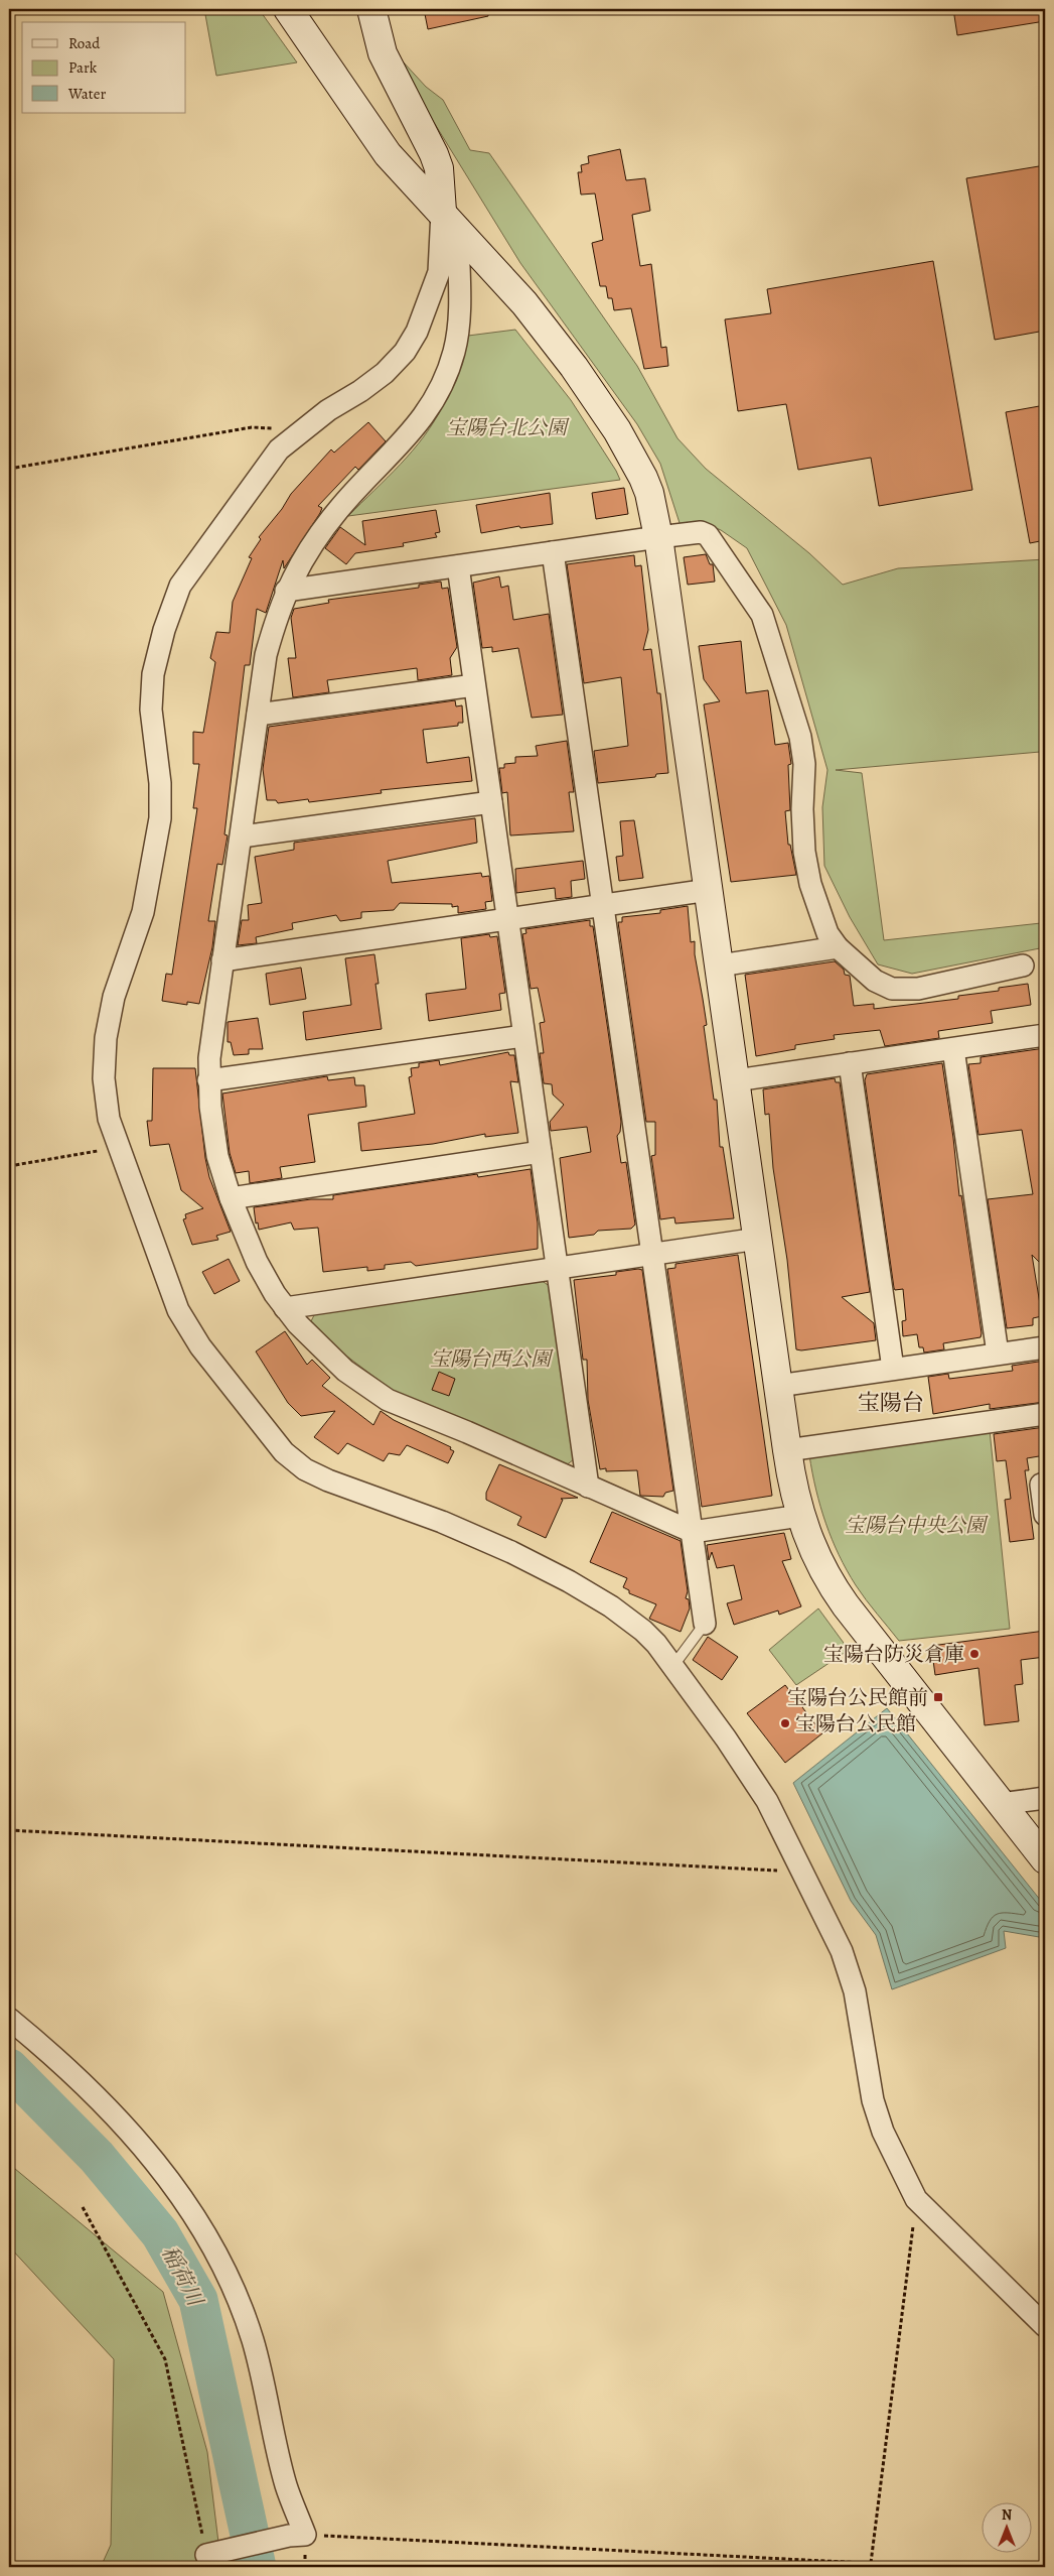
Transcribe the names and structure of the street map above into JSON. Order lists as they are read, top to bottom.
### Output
{
  "districts": ["宝陽台"],
  "water": ["稲荷川"],
  "parks": ["宝陽台北公園", "宝陽台西公園", "宝陽台中央公園"],
  "places": {
    "other": ["宝陽台防災倉庫", "宝陽台公民館"],
    "transit": ["宝陽台公民館前"]
  },
  "legend": ["Road", "Park", "Water"],
  "north": "top"
}
